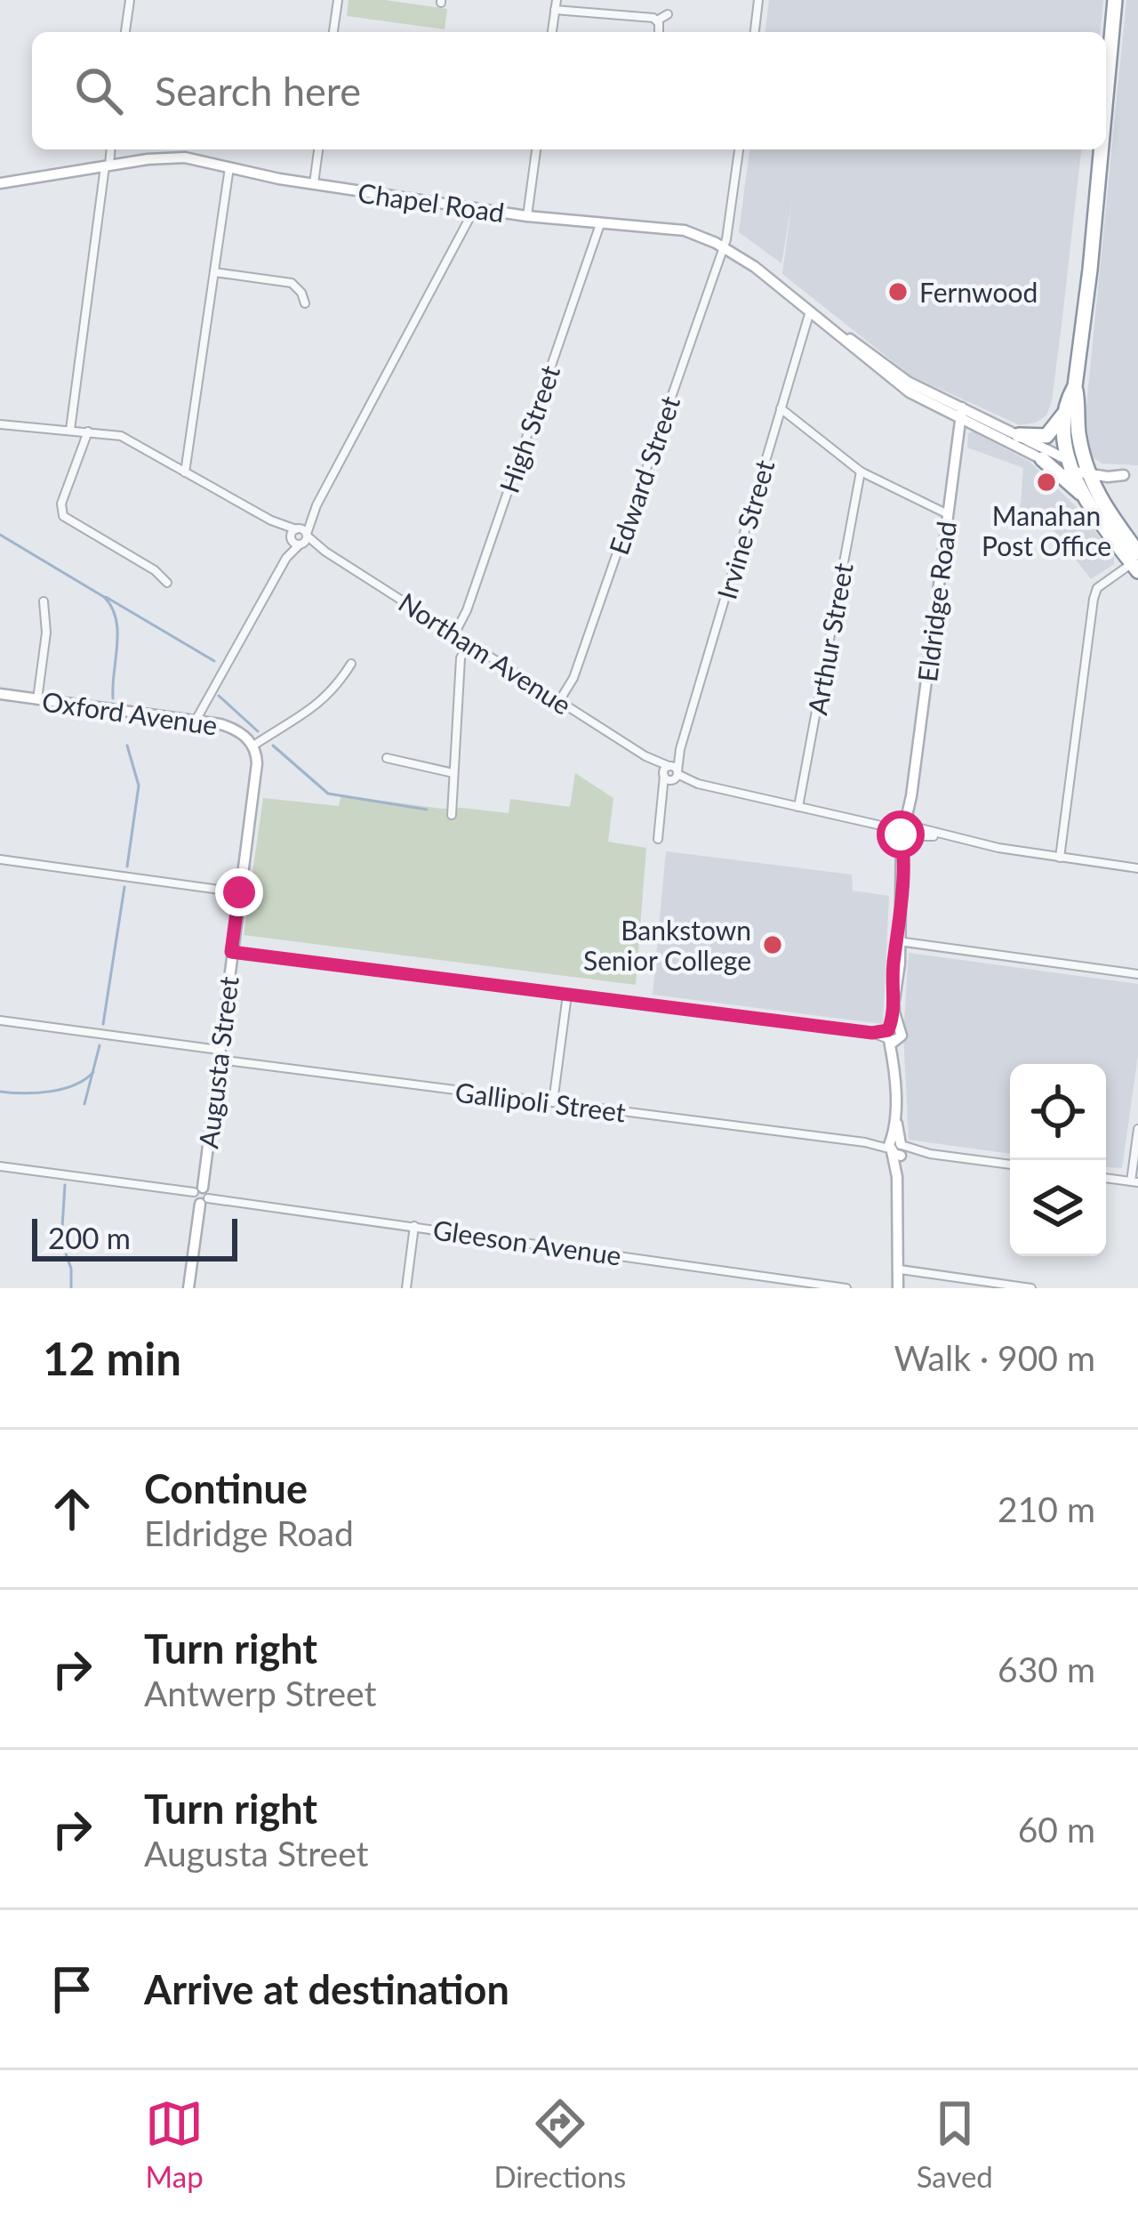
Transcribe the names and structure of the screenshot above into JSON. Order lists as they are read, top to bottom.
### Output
{
  "streets": {
    "street": [
      "Chapel Road",
      "High Street",
      "Edward Street",
      "Irvine Street",
      "Eldridge Road",
      "Arthur Street",
      "Northam Avenue",
      "Oxford Avenue",
      "Augusta Street",
      "Gallipoli Street",
      "Gleeson Avenue"
    ]
  },
  "crossings": [
    ["Chapel Road", "High Street"],
    ["Chapel Road", "Edward Street"],
    ["Chapel Road", "Irvine Street"],
    ["Chapel Road", "Eldridge Road"],
    ["High Street", "Northam Avenue"],
    ["Edward Street", "Northam Avenue"],
    ["Irvine Street", "Northam Avenue"],
    ["Eldridge Road", "Northam Avenue"],
    ["Eldridge Road", "Gallipoli Street"],
    ["Arthur Street", "Northam Avenue"],
    ["Oxford Avenue", "Augusta Street"],
    ["Augusta Street", "Gallipoli Street"],
    ["Augusta Street", "Gleeson Avenue"]
  ],
  "places": ["Fernwood", "Manahan Post Office", "Bankstown Senior College"],
  "scale_bar": "200 m",
  "page": {
    "search": "Search here",
    "scale": "200 m",
    "heading": ["12 min", "Walk · 900 m"],
    "list": [
      ["Continue", "Eldridge Road", "210 m"],
      ["Turn right", "Antwerp Street", "630 m"],
      ["Turn right", "Augusta Street", "60 m"],
      "Arrive at destination"
    ],
    "nav": ["Map", "Directions", "Saved"]
  }
}
